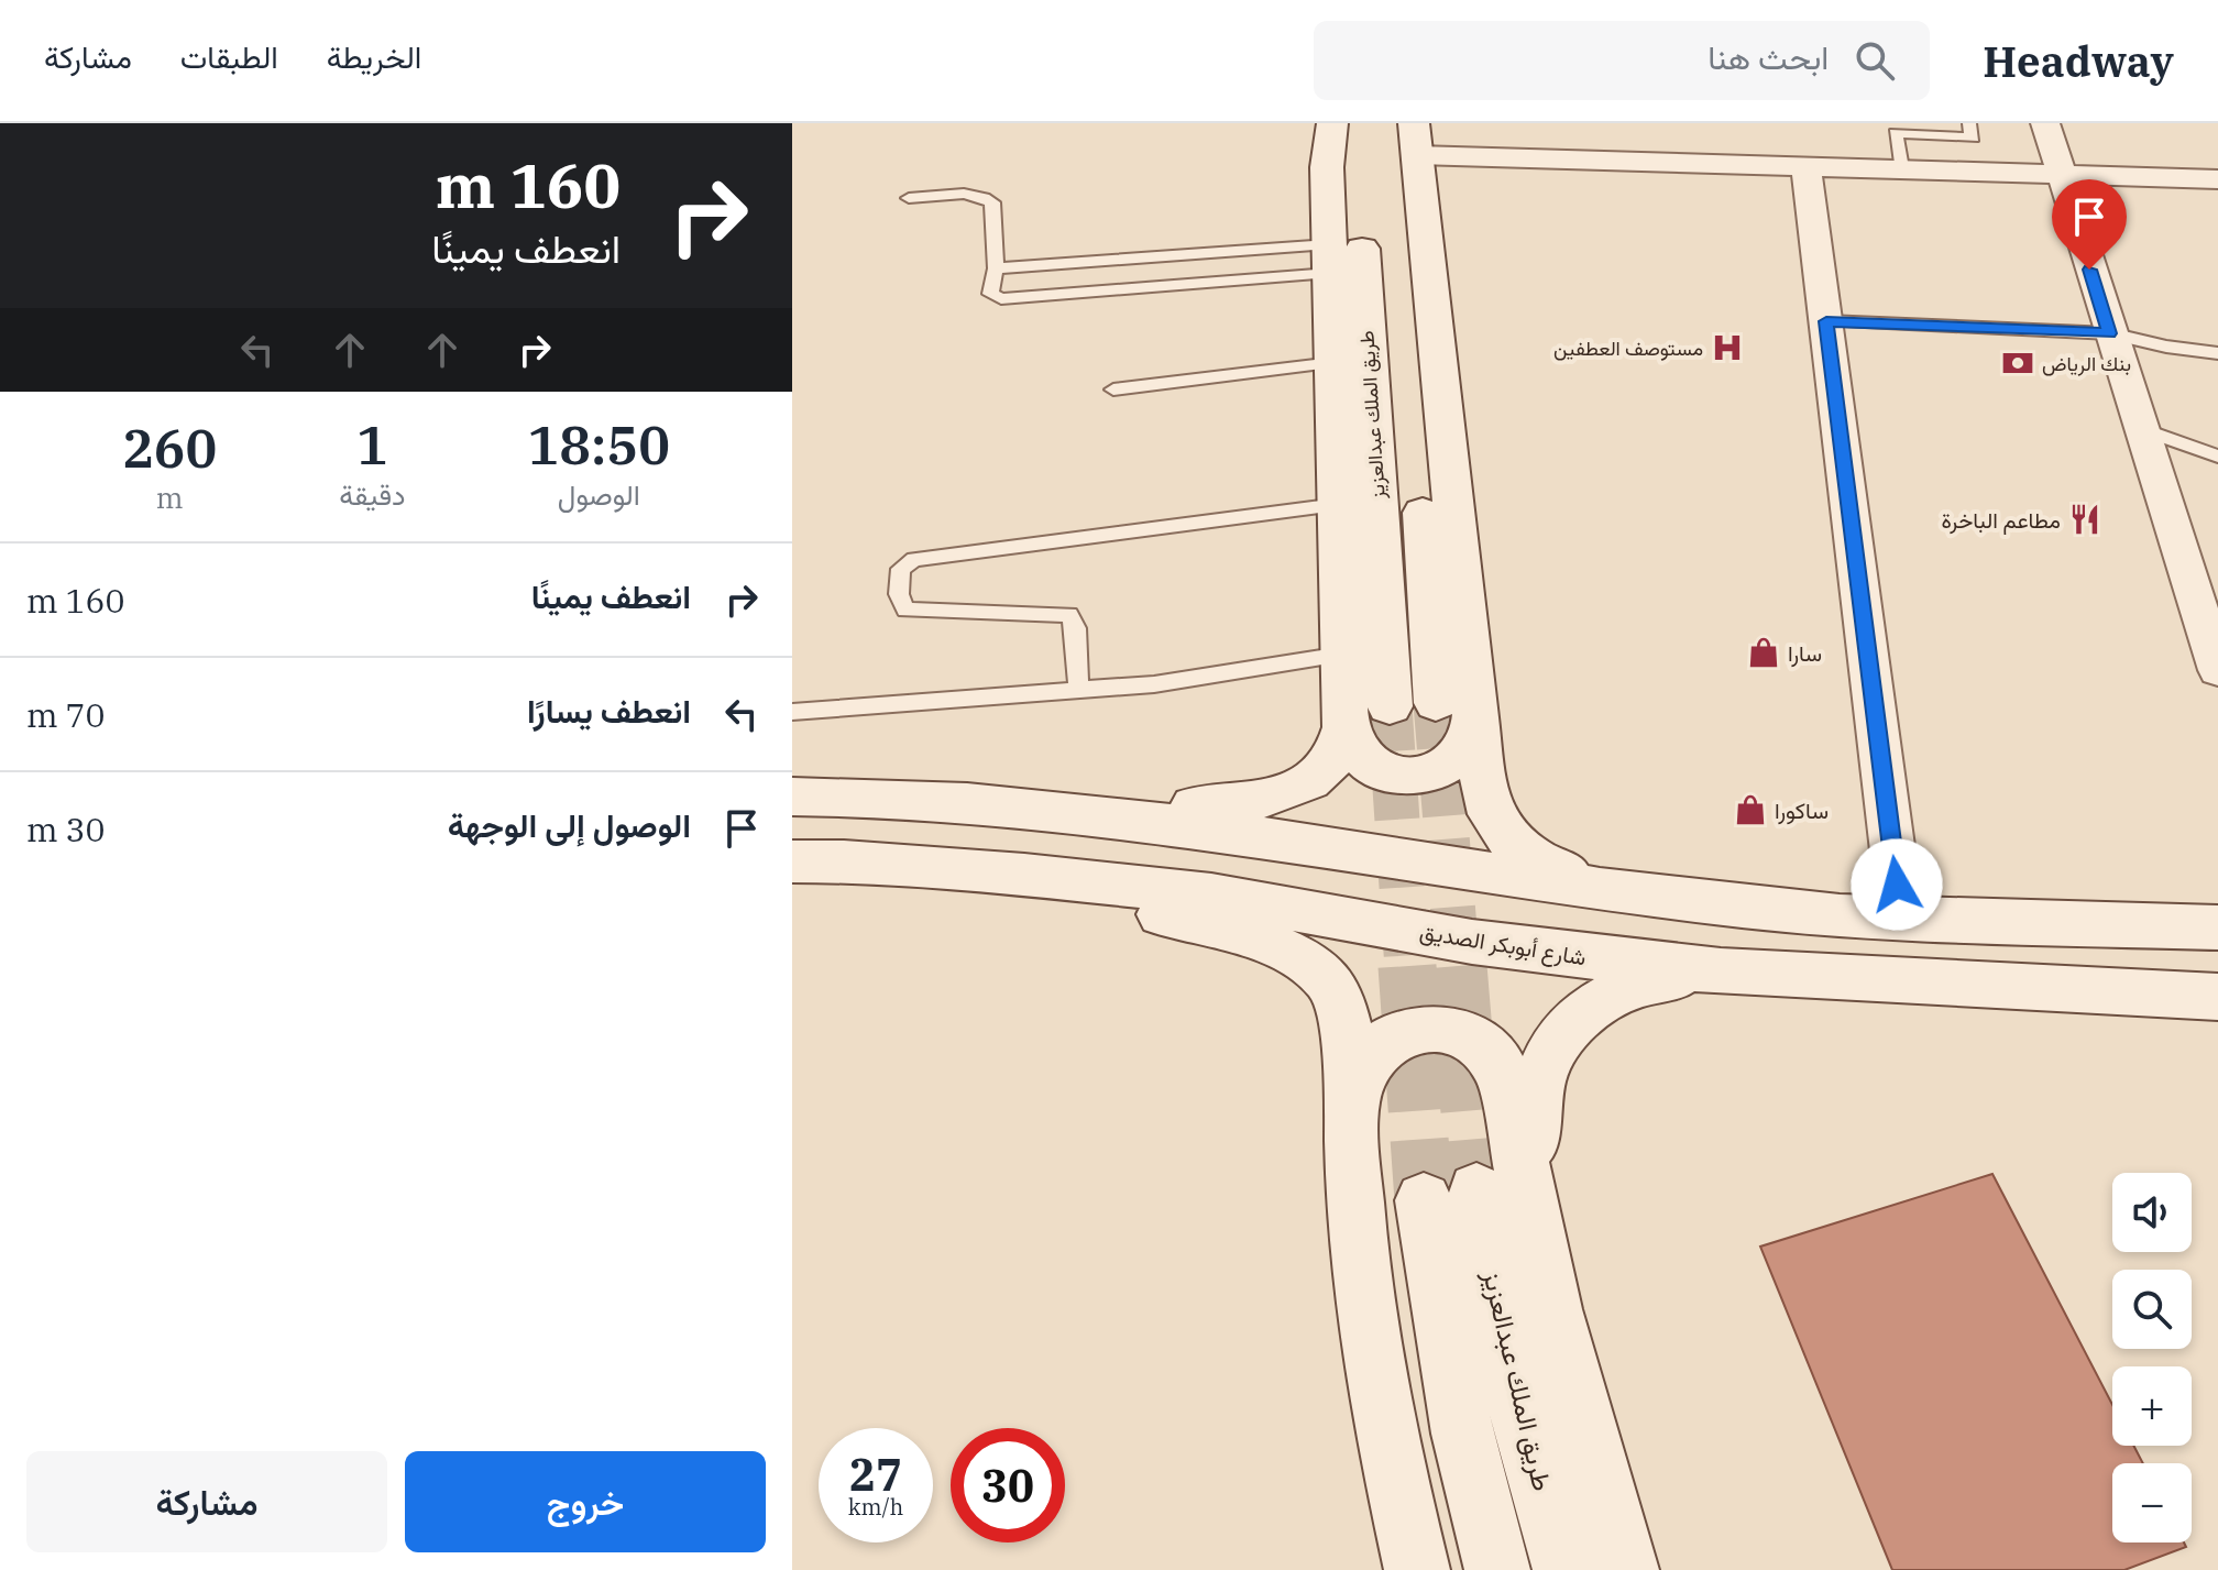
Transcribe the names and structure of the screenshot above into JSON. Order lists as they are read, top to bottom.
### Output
{
  "streets": {
    "main road": ["طريق الملك عبدالعزيز", "شارع أبوبكر الصديق"]
  },
  "places": {
    "hospital": ["مستوصف العطفين"],
    "bank": ["بنك الرياض"],
    "restaurant": ["مطاعم الباخرة"],
    "shop": ["سارا", "ساكورا"]
  },
  "page": {
    "header": "Headway",
    "search": "ابحث هنا",
    "nav": ["الخريطة", "الطبقات", "مشاركة"],
    "turn": ["160 m", "انعطف يمينًا"],
    "eta": [
      "18:50",
      "الوصول",
      "1",
      "دقيقة",
      "260",
      "m"
    ],
    "list": [
      {
        "name": "انعطف يمينًا",
        "value": "160 m"
      },
      {
        "name": "انعطف يسارًا",
        "value": "70 m"
      },
      {
        "name": "الوصول إلى الوجهة",
        "value": "30 m"
      }
    ],
    "map_buttons": ["+", "−"],
    "speed": "27 km/h",
    "limit": "30",
    "buttons": ["خروج", "مشاركة"]
  }
}
